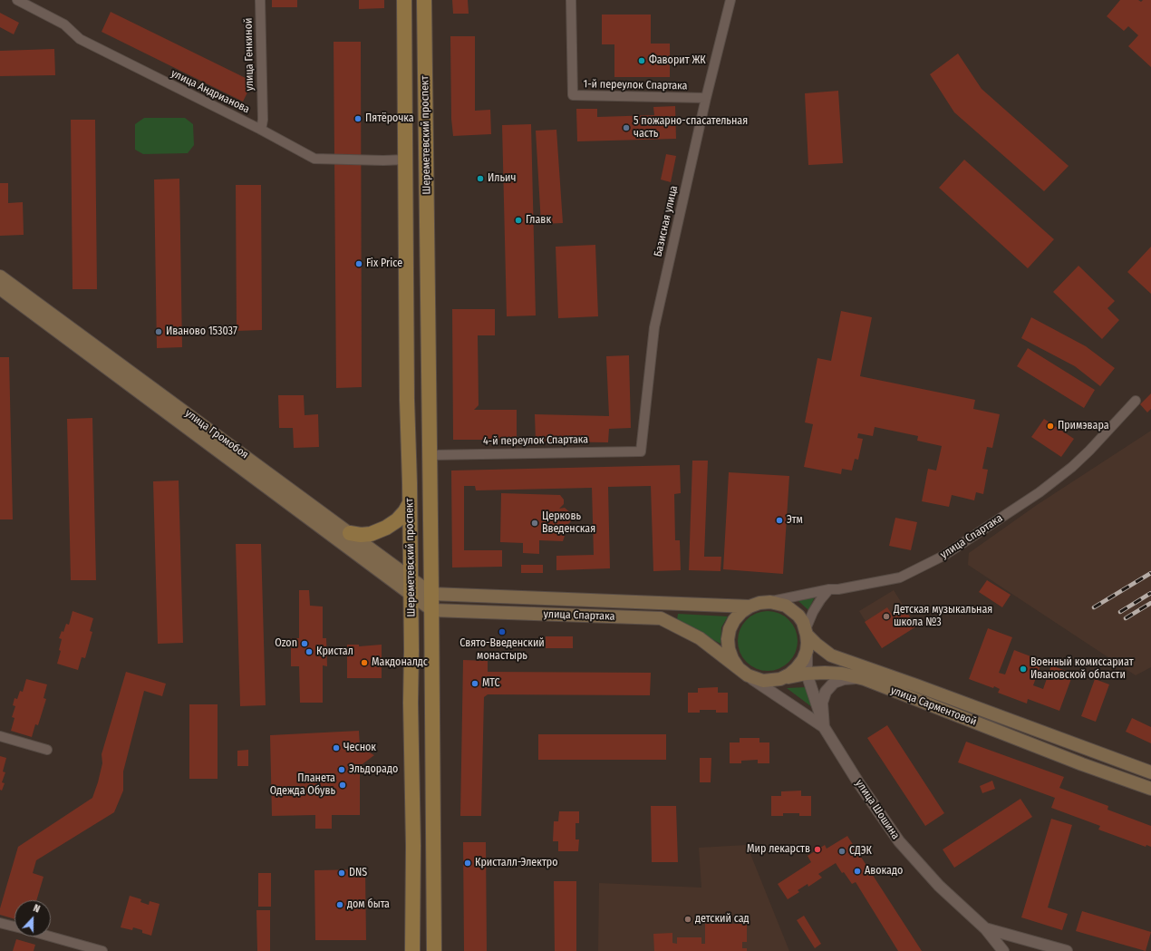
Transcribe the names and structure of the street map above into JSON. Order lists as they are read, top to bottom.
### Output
{
  "streets": {
    "main road": [
      "Шереметевский проспект",
      "улица Громобоя",
      "улица Спартака",
      "улица Сарментовой"
    ],
    "street": [
      "улица Генкиной",
      "1-й переулок Спартака",
      "улица Андрианова",
      "Базисная улица",
      "4-й переулок Спартака",
      "улица Шошина"
    ]
  },
  "crossings": [
    ["улица Генкиной", "улица Андрианова"],
    ["1-й переулок Спартака", "Базисная улица"],
    ["улица Андрианова", "Шереметевский проспект"],
    ["Шереметевский проспект", "улица Громобоя"],
    ["Шереметевский проспект", "4-й переулок Спартака"],
    ["Шереметевский проспект", "улица Спартака"],
    ["Базисная улица", "4-й переулок Спартака"],
    ["улица Громобоя", "улица Спартака"],
    ["улица Спартака", "улица Сарментовой"],
    ["улица Спартака", "улица Шошина"],
    ["улица Сарментовой", "улица Шошина"]
  ],
  "places": [
    "Фаворит ЖК",
    "Пятёрочка",
    "5 пожарно-спасательная часть",
    "Ильич",
    "Главк",
    "Fix Price",
    "Иваново 153037",
    "Примэвара",
    "Этм",
    "Церковь Введенская",
    "Детская музыкальная школа №3",
    "Свято-Введенский монастырь",
    "Ozon",
    "Кристал",
    "Макдоналдс",
    "Военный комиссариат Ивановской области",
    "МТС",
    "Чеснок",
    "Эльдорадо",
    "Планета Одежда Обувь",
    "Мир лекарств",
    "СДЭК",
    "Кристалл-Электро",
    "Авокадо",
    "DNS",
    "дом быта",
    "детский сад"
  ],
  "north": "top"
}
